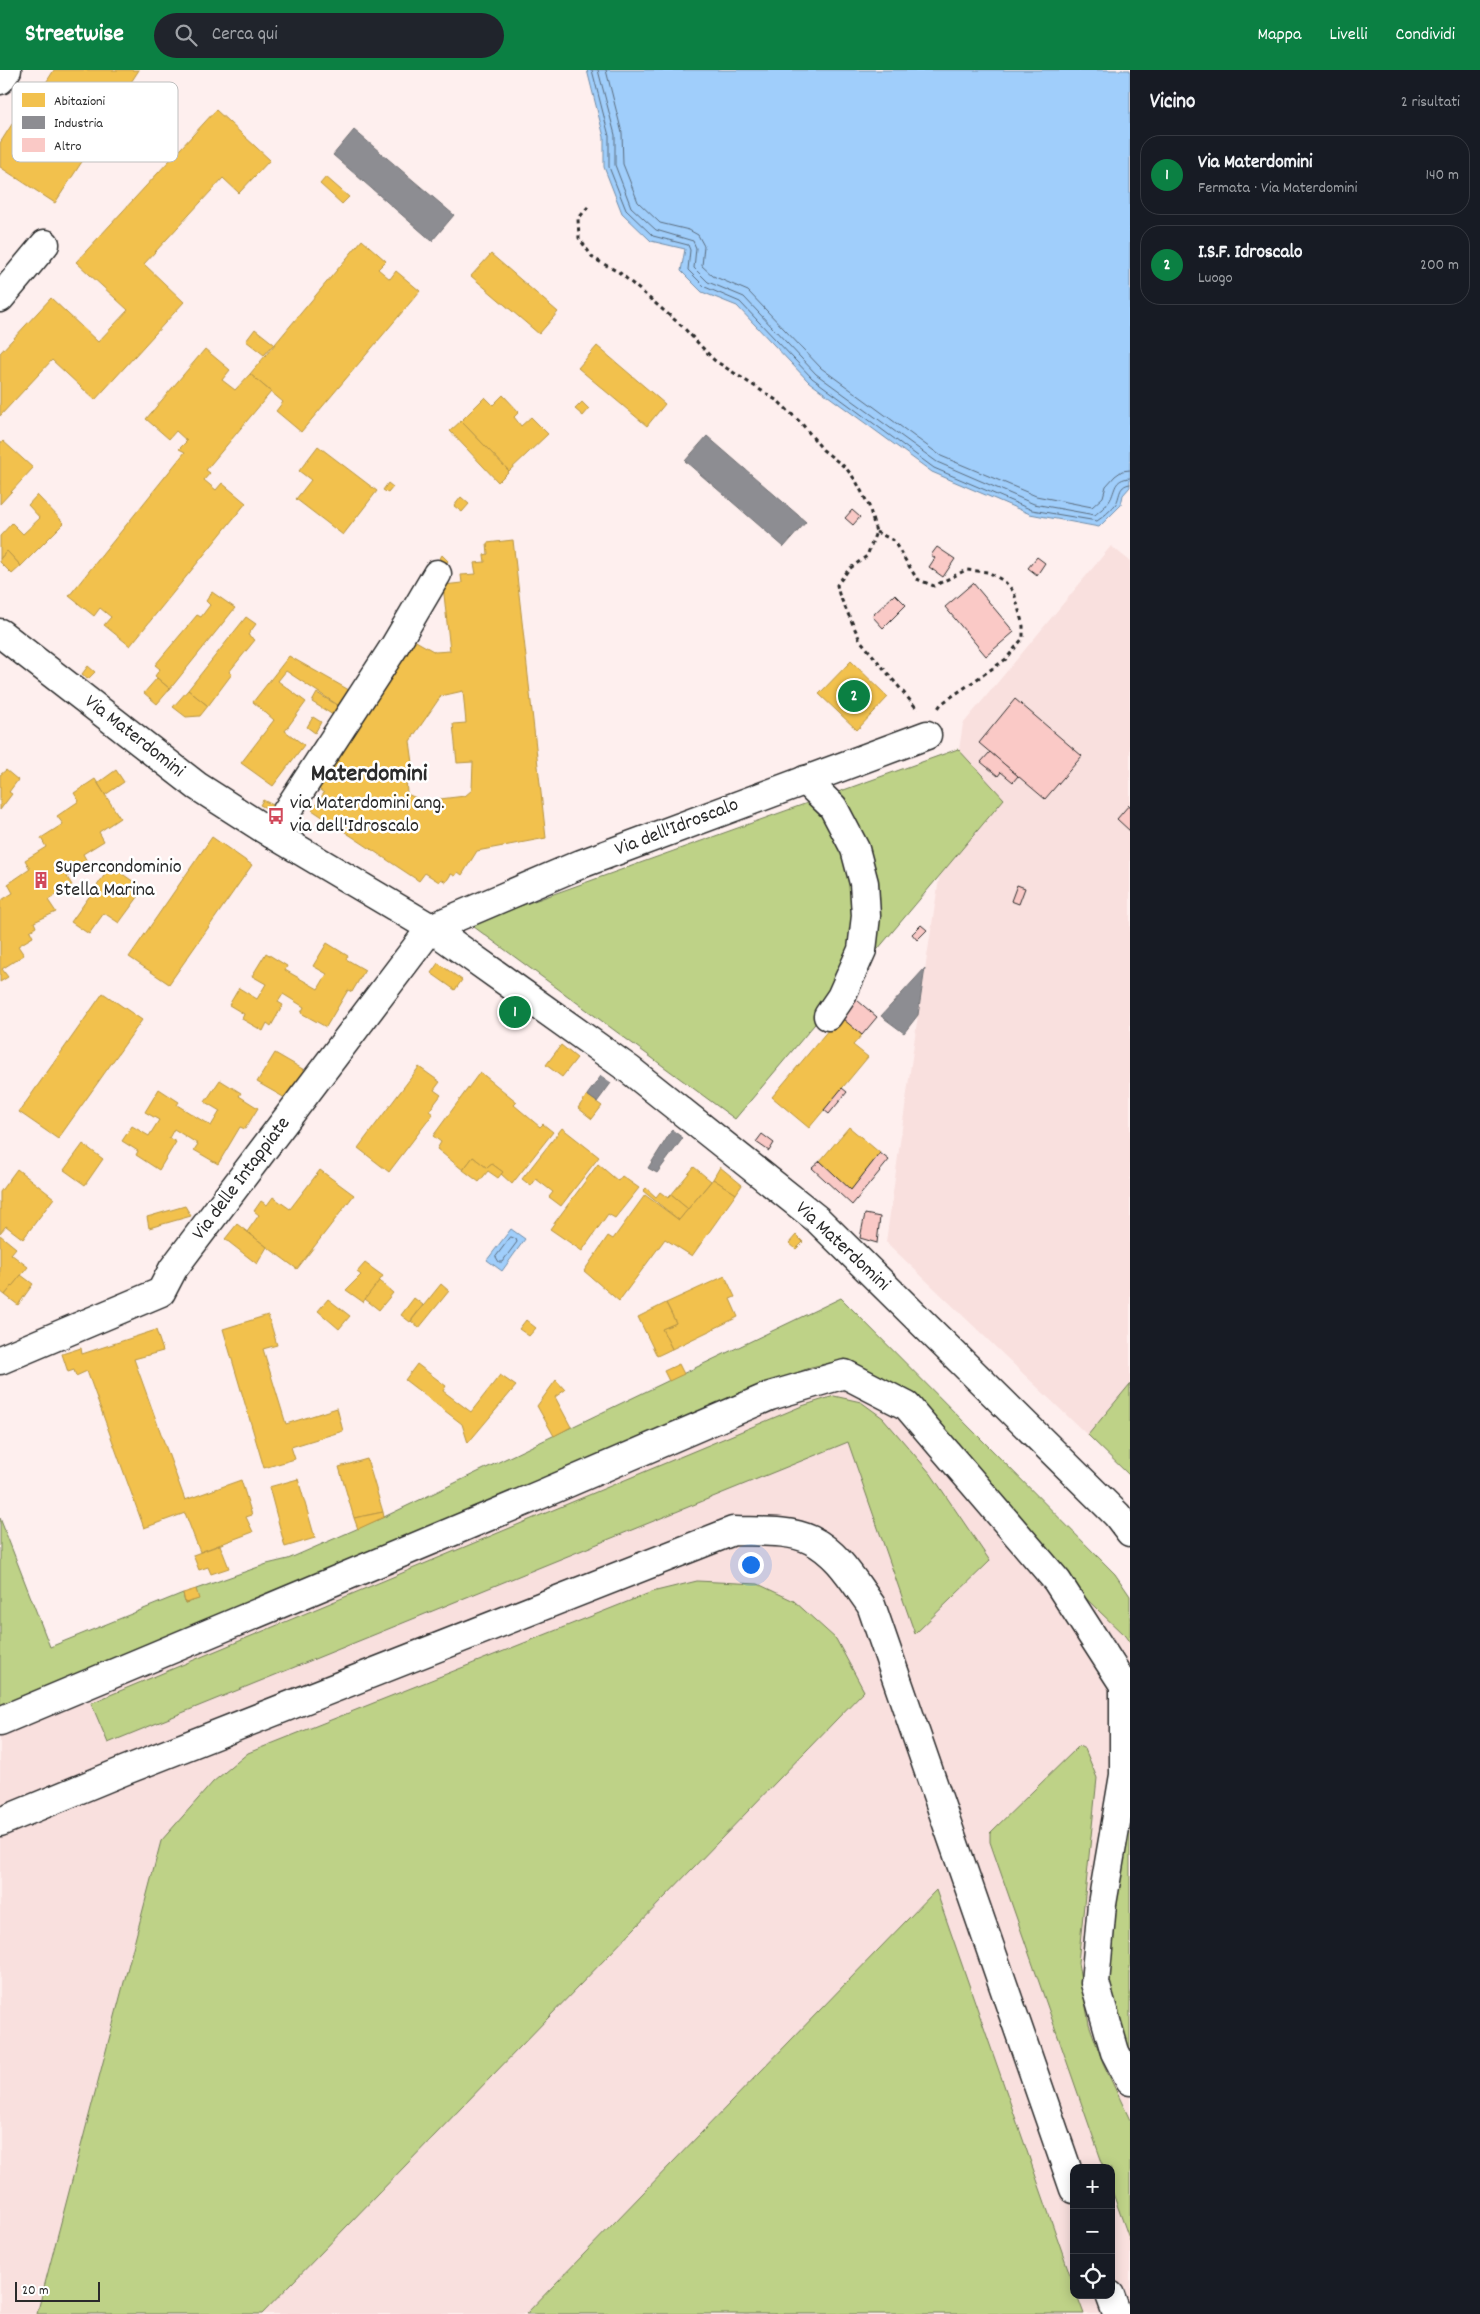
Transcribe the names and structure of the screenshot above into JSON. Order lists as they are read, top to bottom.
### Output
{
  "streets": {
    "street": ["Via Materdomini", "Via dell'Idroscalo", "Via delle Intappiate"]
  },
  "crossings": [
    ["Via Materdomini", "Via dell'Idroscalo"],
    ["Via Materdomini", "Via delle Intappiate"],
    ["Via dell'Idroscalo", "Via delle Intappiate"]
  ],
  "districts": ["Materdomini"],
  "places": {
    "bus stop": ["via Materdomini ang. via dell'Idroscalo"],
    "building": ["Supercondominio Stella Marina"]
  },
  "legend": ["Abitazioni", "Industria", "Altro"],
  "scale_bar": "20 m",
  "page": {
    "header": "Streetwise",
    "search": "Cerca qui",
    "nav": ["Mappa", "Livelli", "Condividi"],
    "heading": ["Vicino", "2 risultati"],
    "list": [
      {
        "mark": "1",
        "name": "Via Materdomini",
        "note": "Fermata · Via Materdomini",
        "value": "140 m"
      },
      {
        "mark": "2",
        "name": "I.S.F. Idroscalo",
        "note": "Luogo",
        "value": "200 m"
      }
    ],
    "pins": ["2", "1"],
    "map_buttons": ["+", "−"],
    "scale": "20 m"
  }
}
